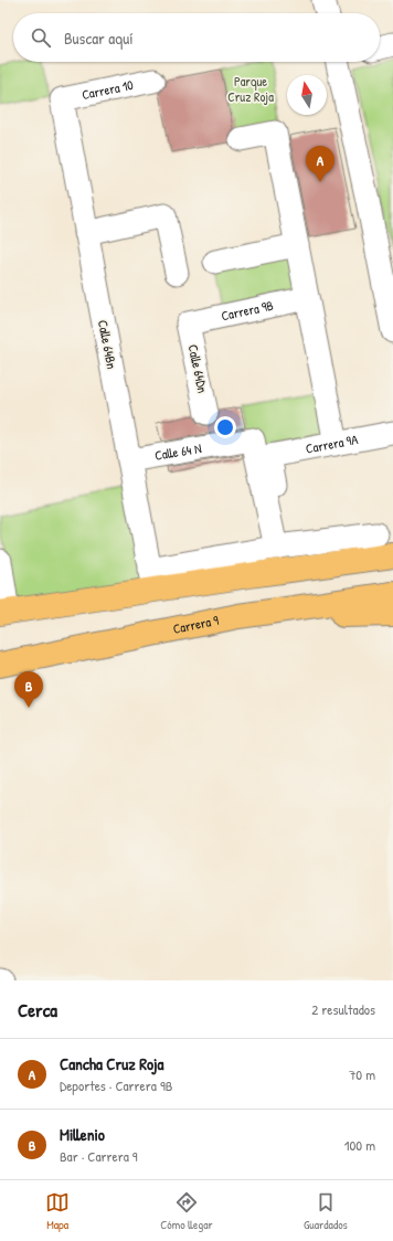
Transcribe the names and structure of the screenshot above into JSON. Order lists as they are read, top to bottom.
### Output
{
  "streets": {
    "main road": ["Carrera 9"],
    "street": [
      "Carrera 10",
      "Carrera 9B",
      "Calle 64Bn",
      "Calle 64Dn",
      "Carrera 9A",
      "Calle 64 N"
    ]
  },
  "crossings": [
    ["Carrera 10", "Calle 64Bn"],
    ["Carrera 9B", "Calle 64Dn"],
    ["Calle 64Bn", "Calle 64 N"],
    ["Carrera 9A", "Calle 64 N"]
  ],
  "parks": ["Parque Cruz Roja"],
  "north": "top",
  "page": {
    "search": "Buscar aquí",
    "pins": ["A", "B"],
    "heading": ["Cerca", "2 resultados"],
    "list": [
      {
        "mark": "A",
        "name": "Cancha Cruz Roja",
        "note": "Deportes · Carrera 9B",
        "value": "70 m"
      },
      {
        "mark": "B",
        "name": "Millenio",
        "note": "Bar · Carrera 9",
        "value": "100 m"
      }
    ],
    "nav": ["Mapa", "Cómo llegar", "Guardados"]
  }
}
